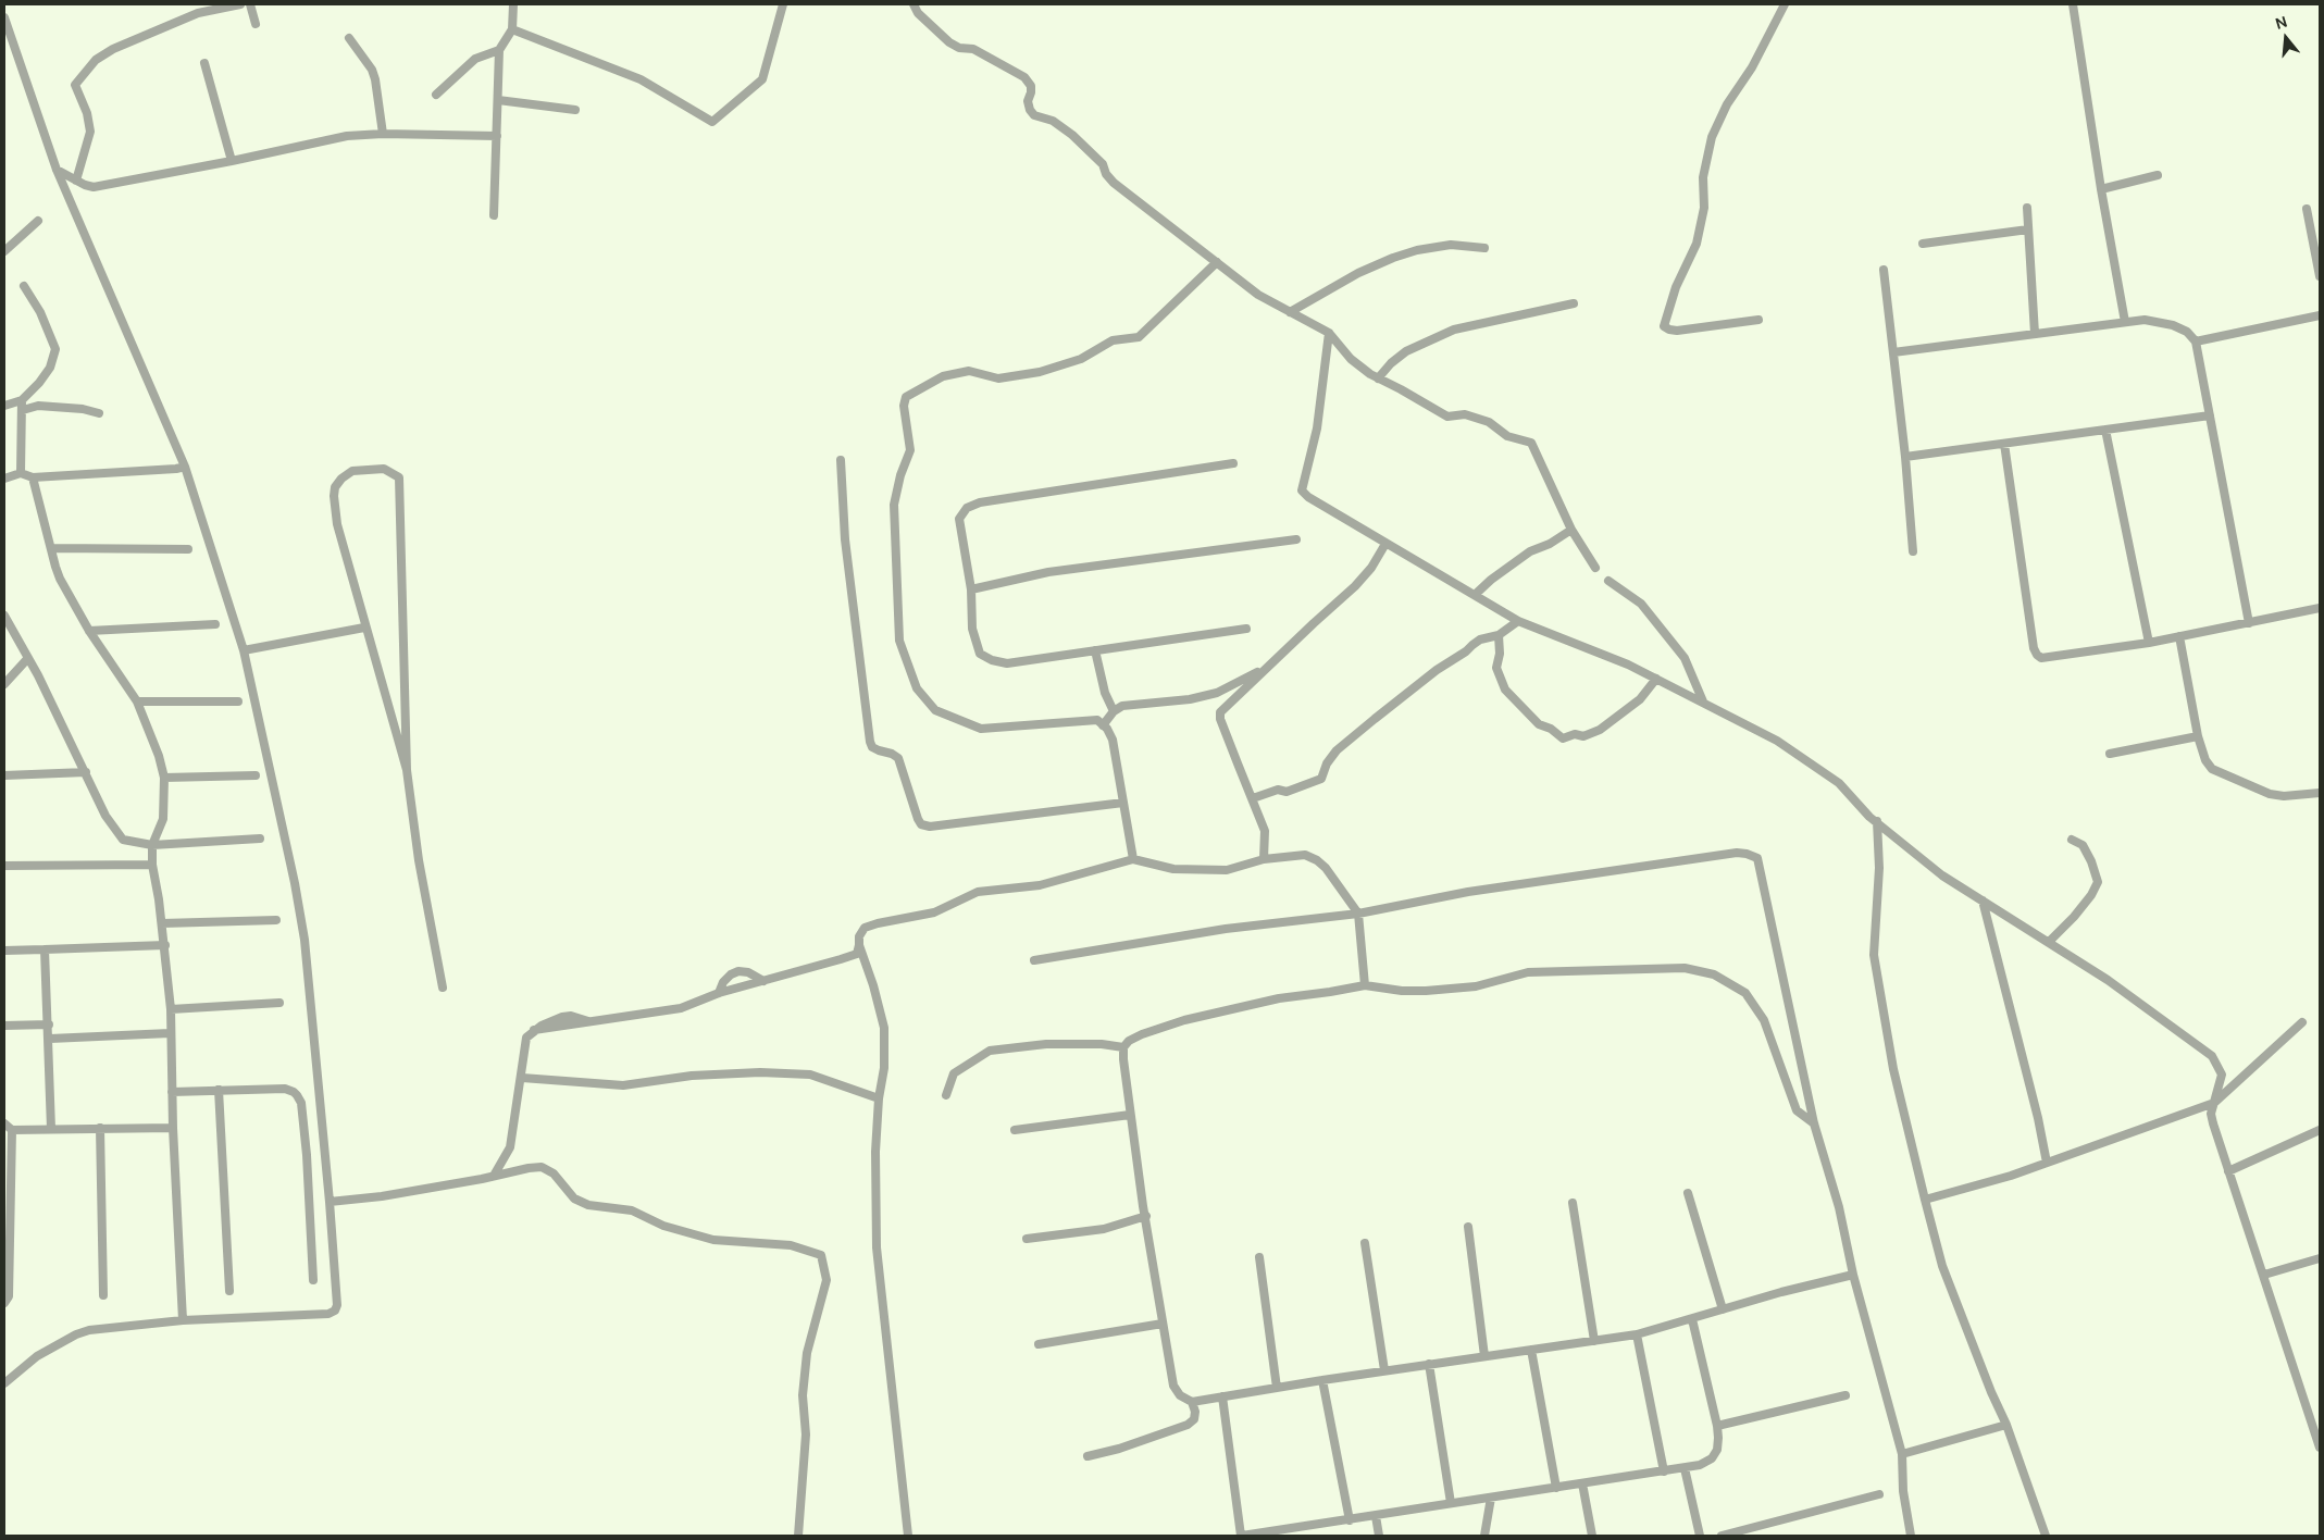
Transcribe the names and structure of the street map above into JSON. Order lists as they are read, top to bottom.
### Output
{
  "north": "top"
}
